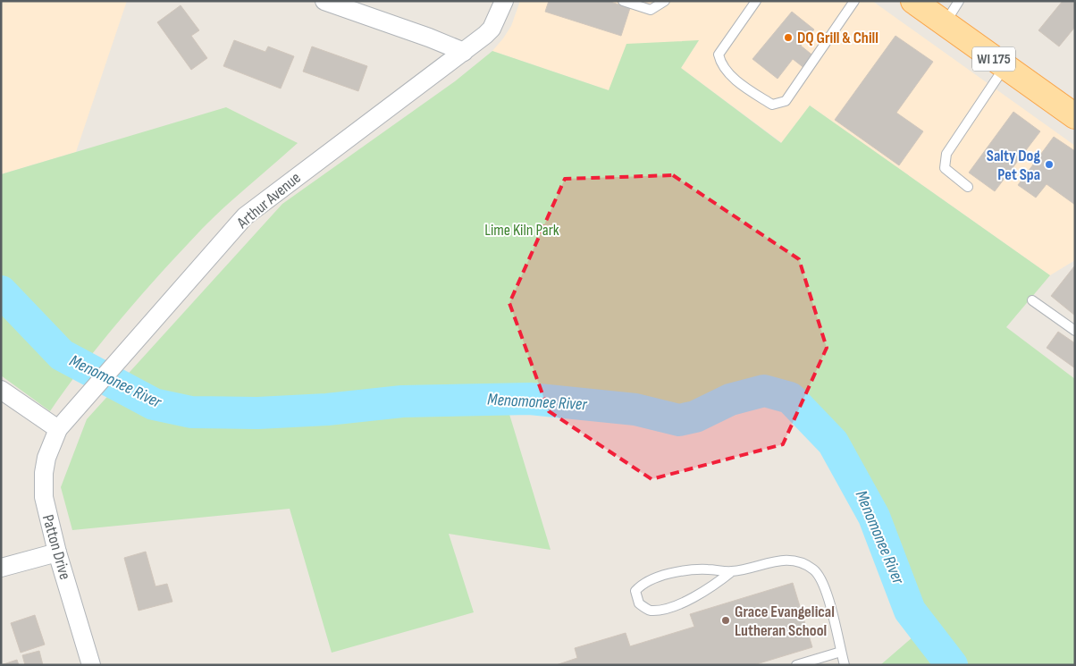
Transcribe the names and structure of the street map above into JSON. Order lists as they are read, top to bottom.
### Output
{
  "streets": {
    "main road": ["WI 175"],
    "street": ["Arthur Avenue", "Patton Drive"]
  },
  "crossings": [
    ["Arthur Avenue", "Patton Drive"]
  ],
  "water": ["Menomonee River"],
  "parks": ["Lime Kiln Park"],
  "places": ["DQ Grill & Chill", "Salty Dog Pet Spa", "Grace Evangelical Lutheran School"]
}
